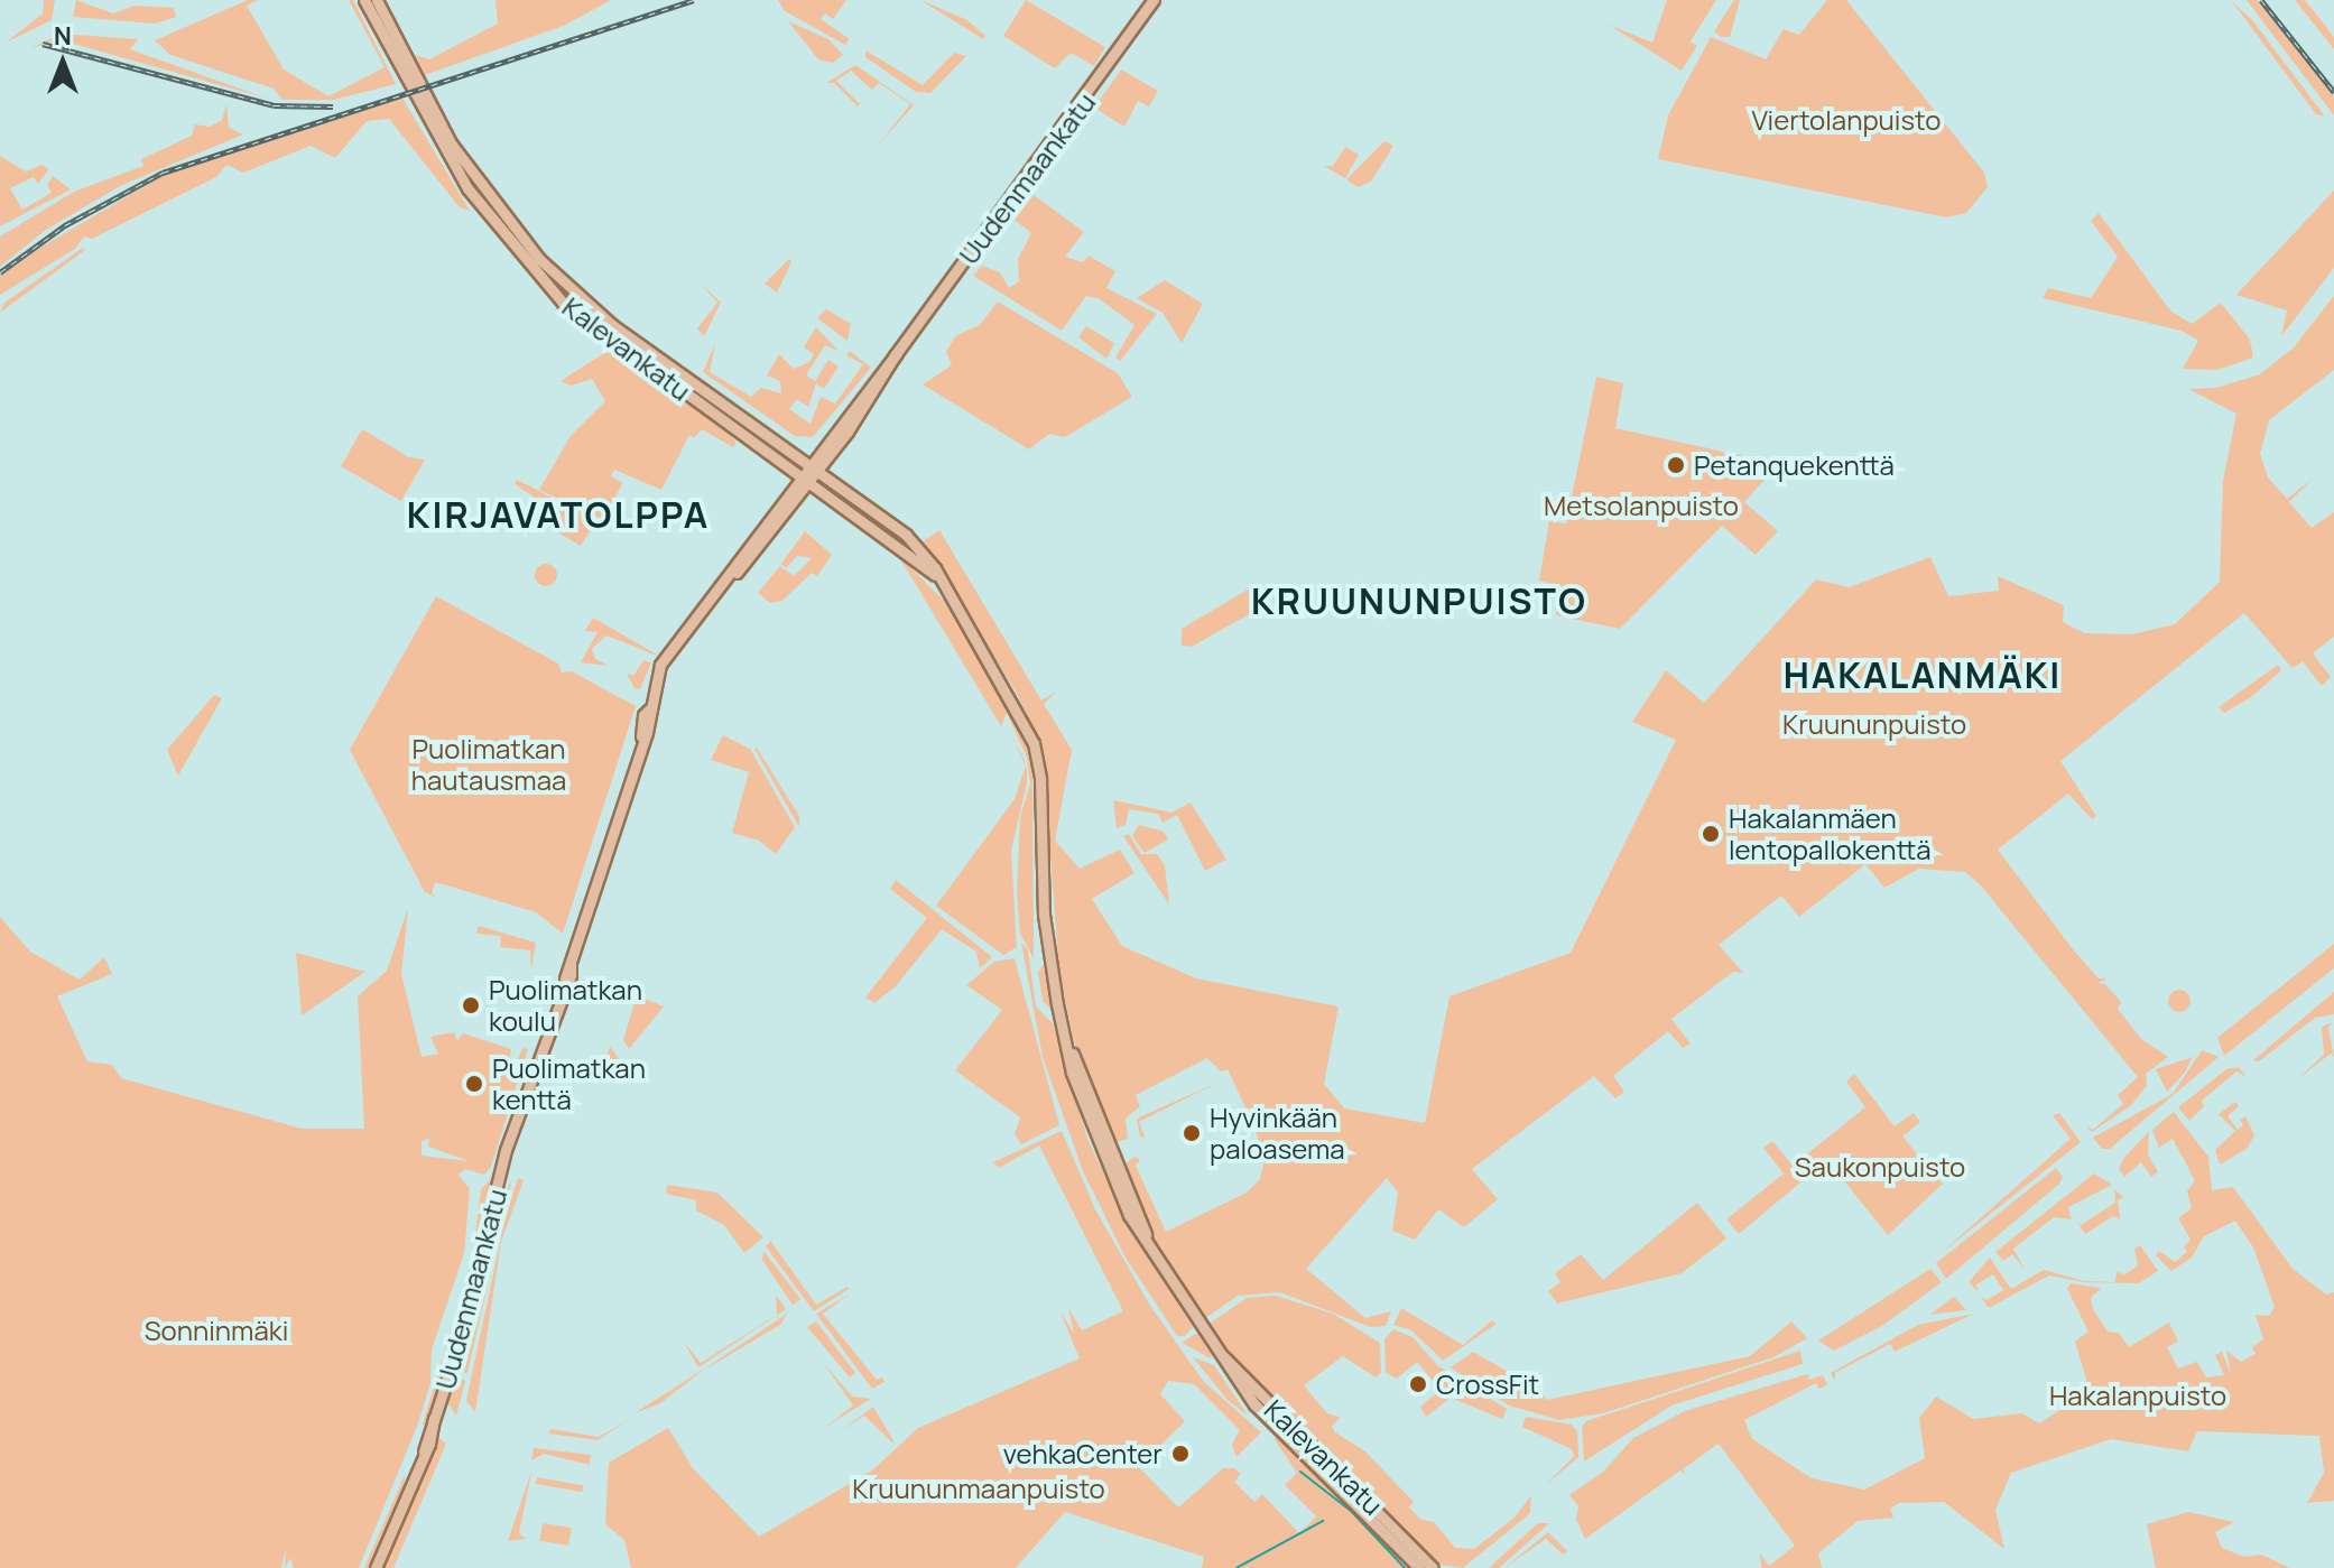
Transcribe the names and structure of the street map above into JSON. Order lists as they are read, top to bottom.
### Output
{
  "streets": {
    "main road": ["Uudenmaankatu", "Kalevankatu"]
  },
  "crossings": [
    ["Uudenmaankatu", "Kalevankatu"]
  ],
  "districts": ["KIRJAVATOLPPA", "KRUUNUNPUISTO", "HAKALANMÄKI"],
  "parks": [
    "Viertolanpuisto",
    "Metsolanpuisto",
    "Kruununpuisto",
    "Puolimatkan hautausmaa",
    "Saukonpuisto",
    "Sonninmäki",
    "Hakalanpuisto",
    "Kruununmaanpuisto"
  ],
  "places": [
    "Petanquekenttä",
    "Hakalanmäen lentopallokenttä",
    "Puolimatkan koulu",
    "Puolimatkan kenttä",
    "Hyvinkään paloasema",
    "CrossFit",
    "vehkaCenter"
  ],
  "north": "top"
}
